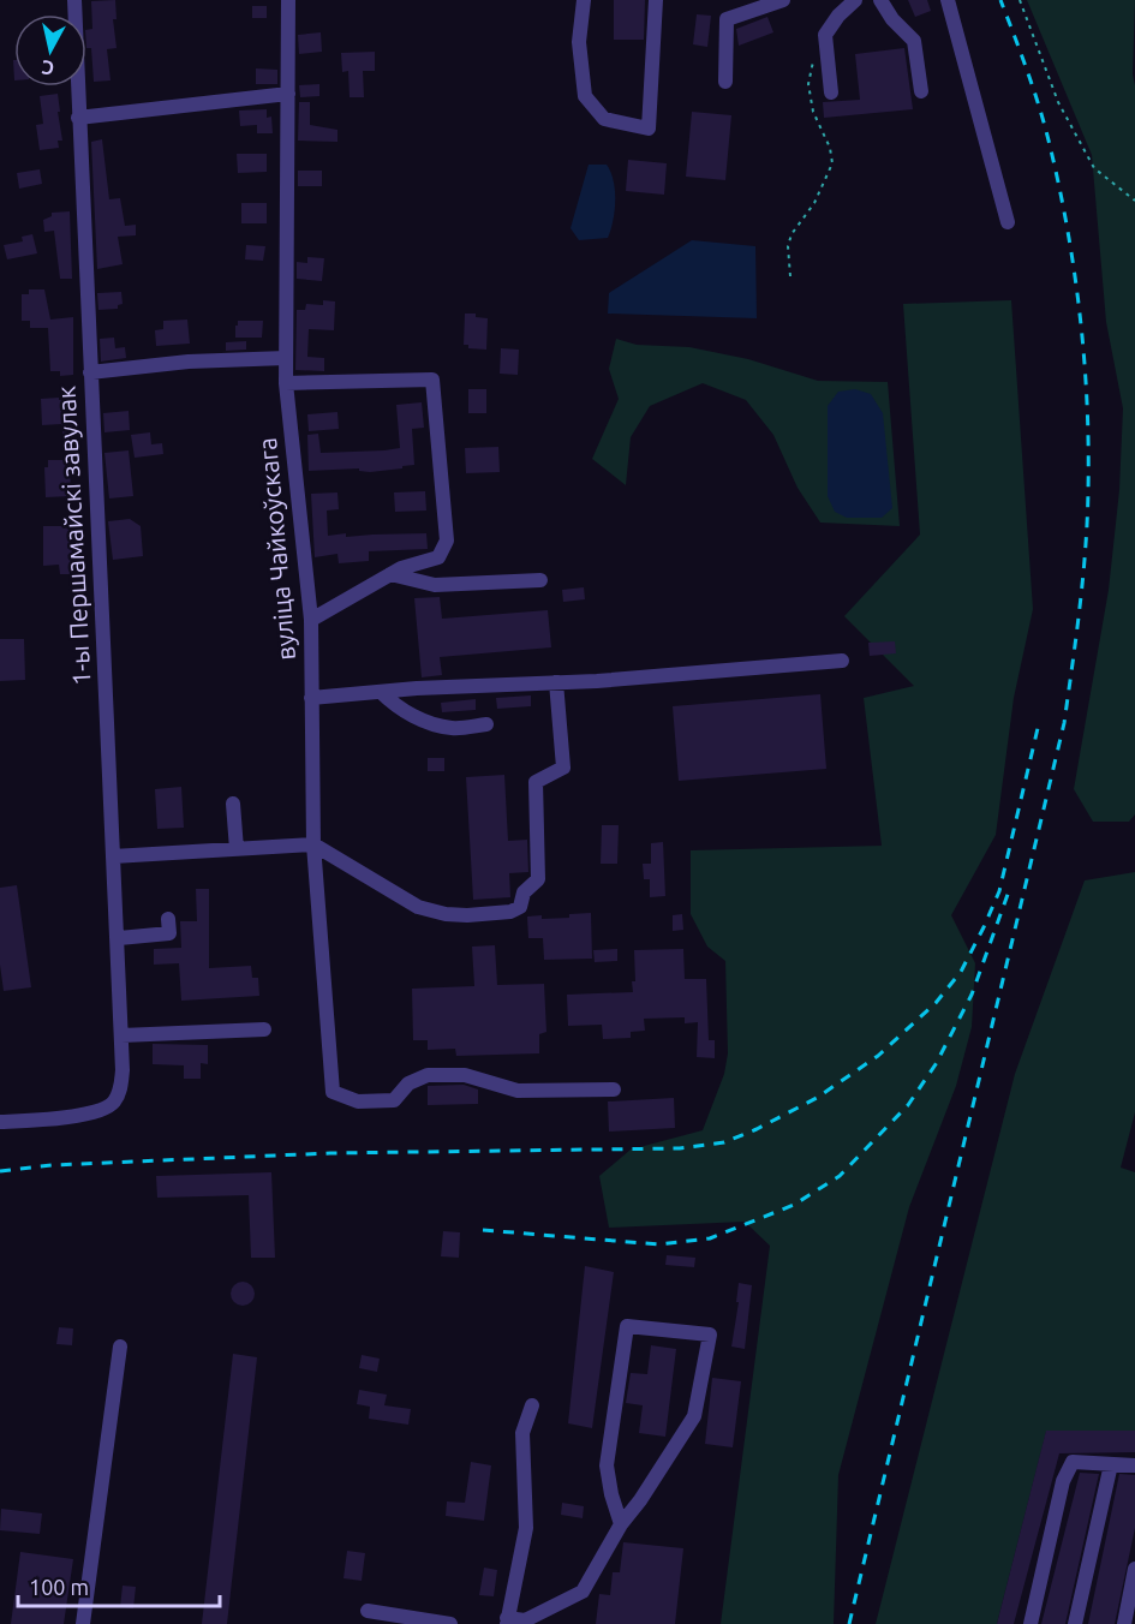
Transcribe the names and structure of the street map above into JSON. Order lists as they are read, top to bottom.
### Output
{
  "streets": {
    "street": ["1-ы Першамайскі завулак", "вуліца Чайкоўскага"]
  },
  "scale_bar": "100 m",
  "north": "bottom"
}
